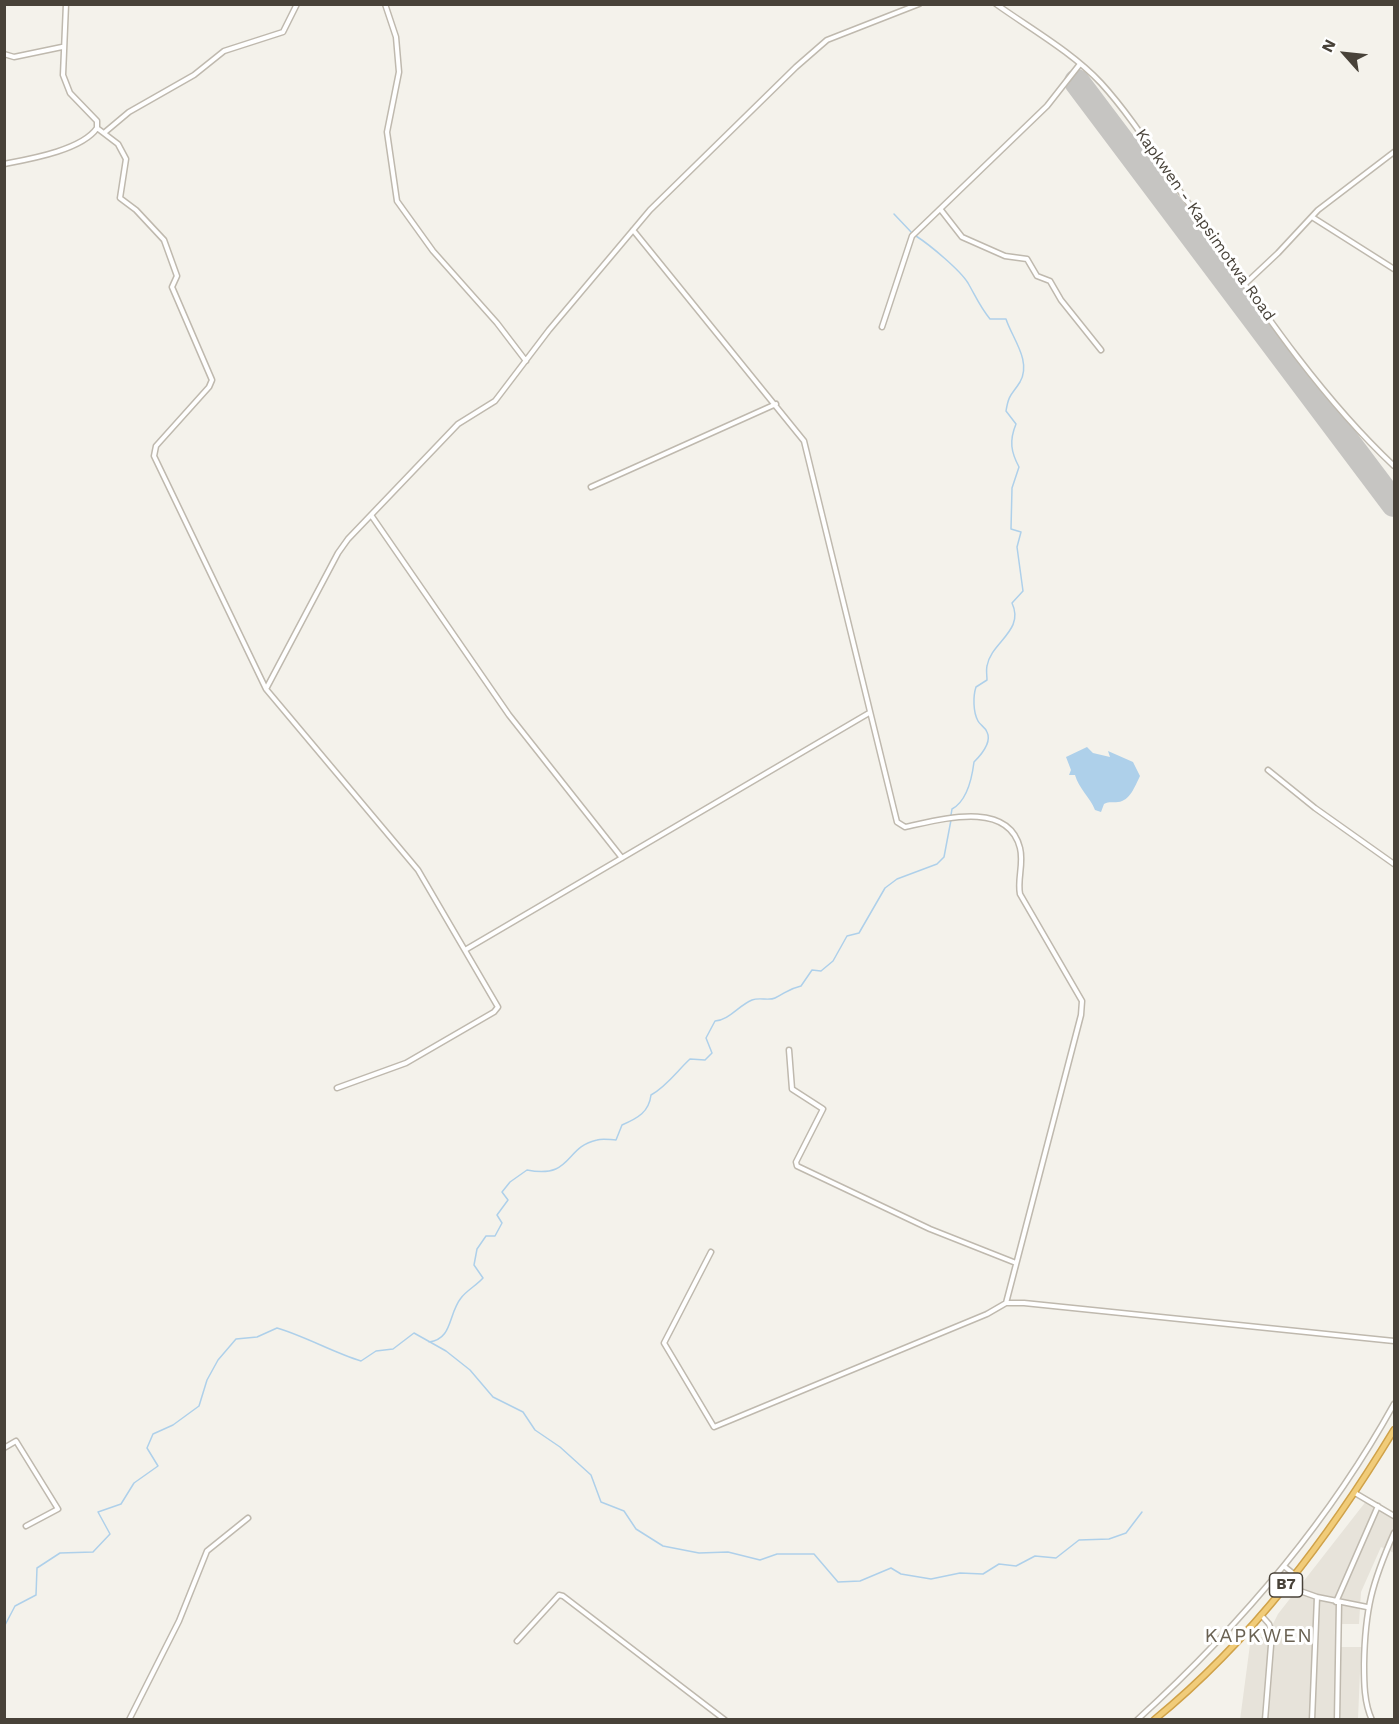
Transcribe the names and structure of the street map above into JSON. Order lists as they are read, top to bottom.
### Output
{
  "streets": {
    "highway": ["B7"],
    "street": ["Kapkwen - Kapsimotwa Road"]
  },
  "districts": ["KAPKWEN"],
  "north": "top left"
}
